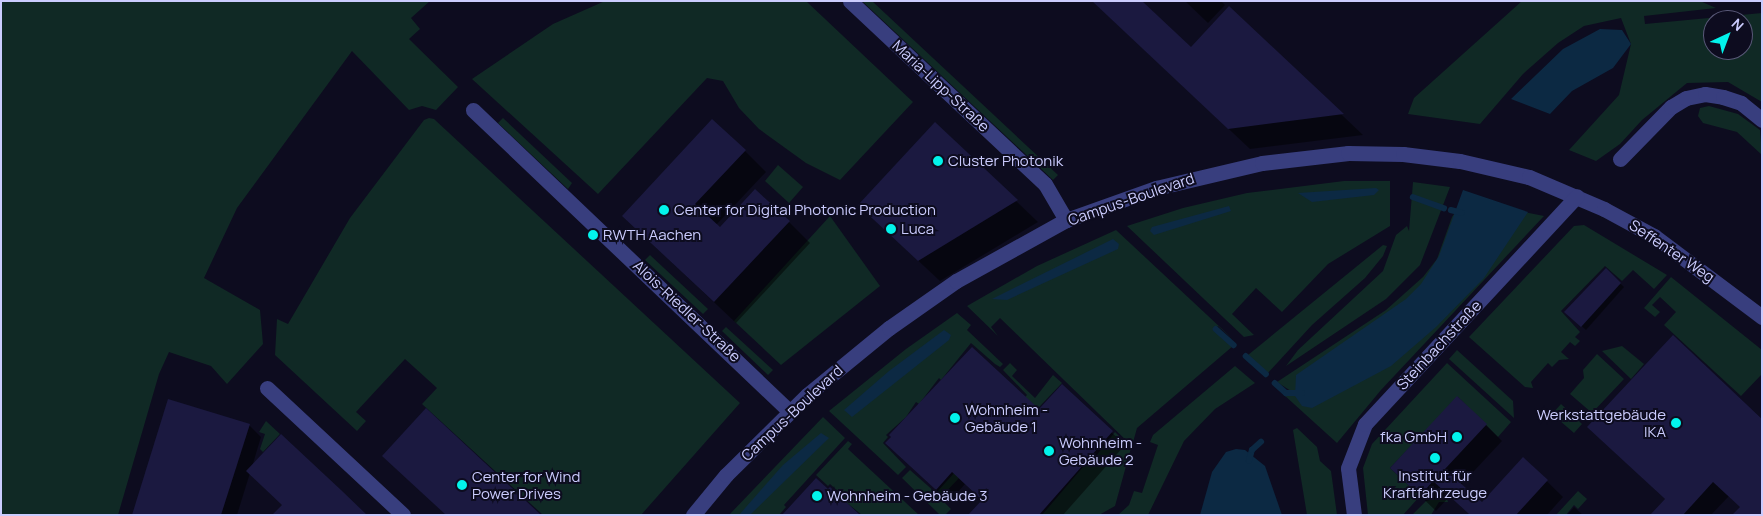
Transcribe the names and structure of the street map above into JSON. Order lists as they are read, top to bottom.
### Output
{
  "streets": {
    "street": [
      "Maria-Lipp-Straße",
      "Campus-Boulevard",
      "Seffenter Weg",
      "Alois-Riedler-Straße",
      "Steinbachstraße"
    ]
  },
  "crossings": [
    ["Maria-Lipp-Straße", "Campus-Boulevard"],
    ["Campus-Boulevard", "Seffenter Weg"],
    ["Campus-Boulevard", "Alois-Riedler-Straße"],
    ["Campus-Boulevard", "Steinbachstraße"],
    ["Seffenter Weg", "Steinbachstraße"]
  ],
  "places": [
    "Cluster Photonik",
    "Center for Digital Photonic Production",
    "Luca",
    "RWTH Aachen",
    "Wohnheim - Gebäude 1",
    "Werkstattgebäude IKA",
    "fka GmbH",
    "Wohnheim - Gebäude 2",
    "Institut für Kraftfahrzeuge",
    "Center for Wind Power Drives",
    "Wohnheim - Gebäude 3"
  ],
  "north": "top right"
}
